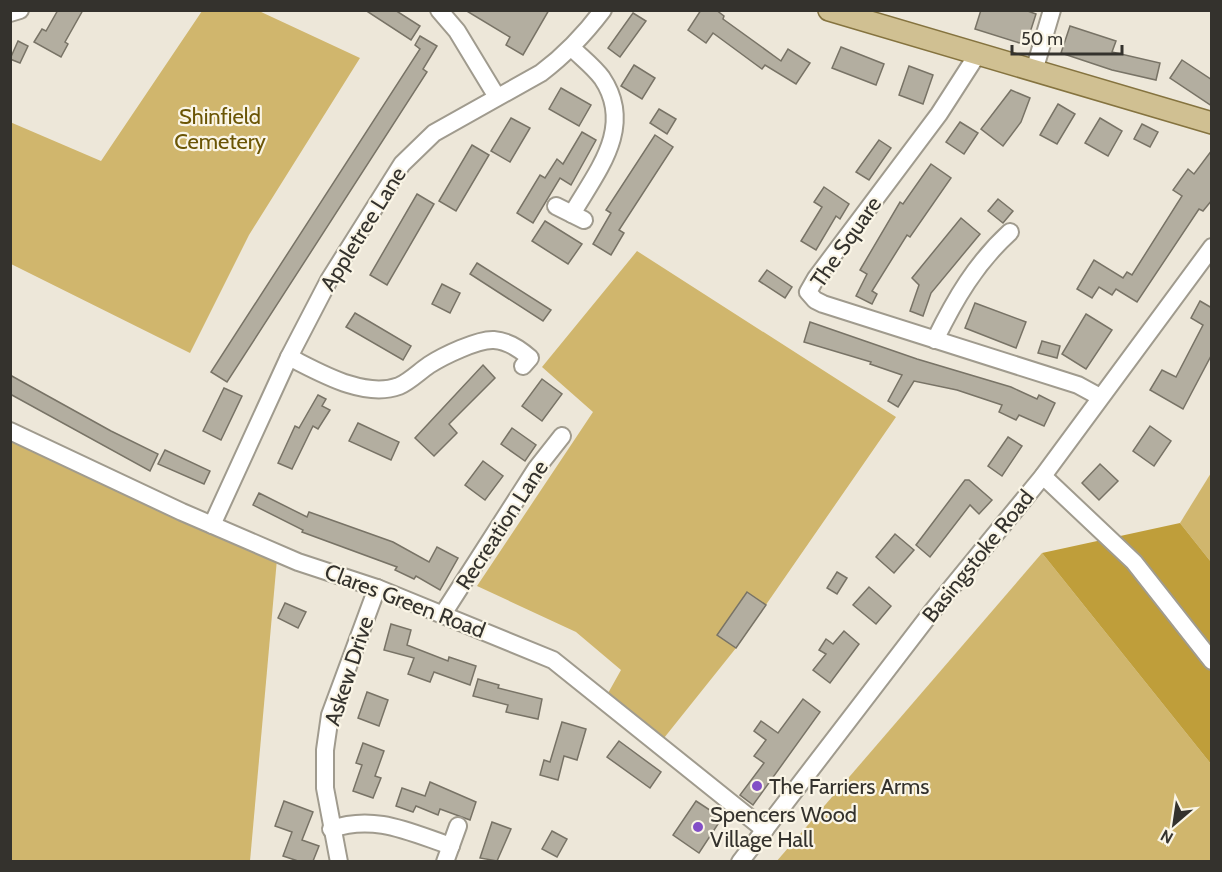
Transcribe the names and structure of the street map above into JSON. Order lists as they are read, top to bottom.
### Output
{
  "streets": {
    "street": [
      "Appletree Lane",
      "The Square",
      "Recreation Lane",
      "Basingstoke Road",
      "Clares Green Road",
      "Askew Drive"
    ]
  },
  "crossings": [
    ["Appletree Lane", "Clares Green Road"],
    ["The Square", "Basingstoke Road"],
    ["Recreation Lane", "Clares Green Road"],
    ["Basingstoke Road", "Clares Green Road"],
    ["Clares Green Road", "Askew Drive"]
  ],
  "parks": ["Shinfield Cemetery"],
  "places": ["The Farriers Arms", "Spencers Wood Village Hall"],
  "scale_bar": "50 m",
  "north": "bottom left"
}
